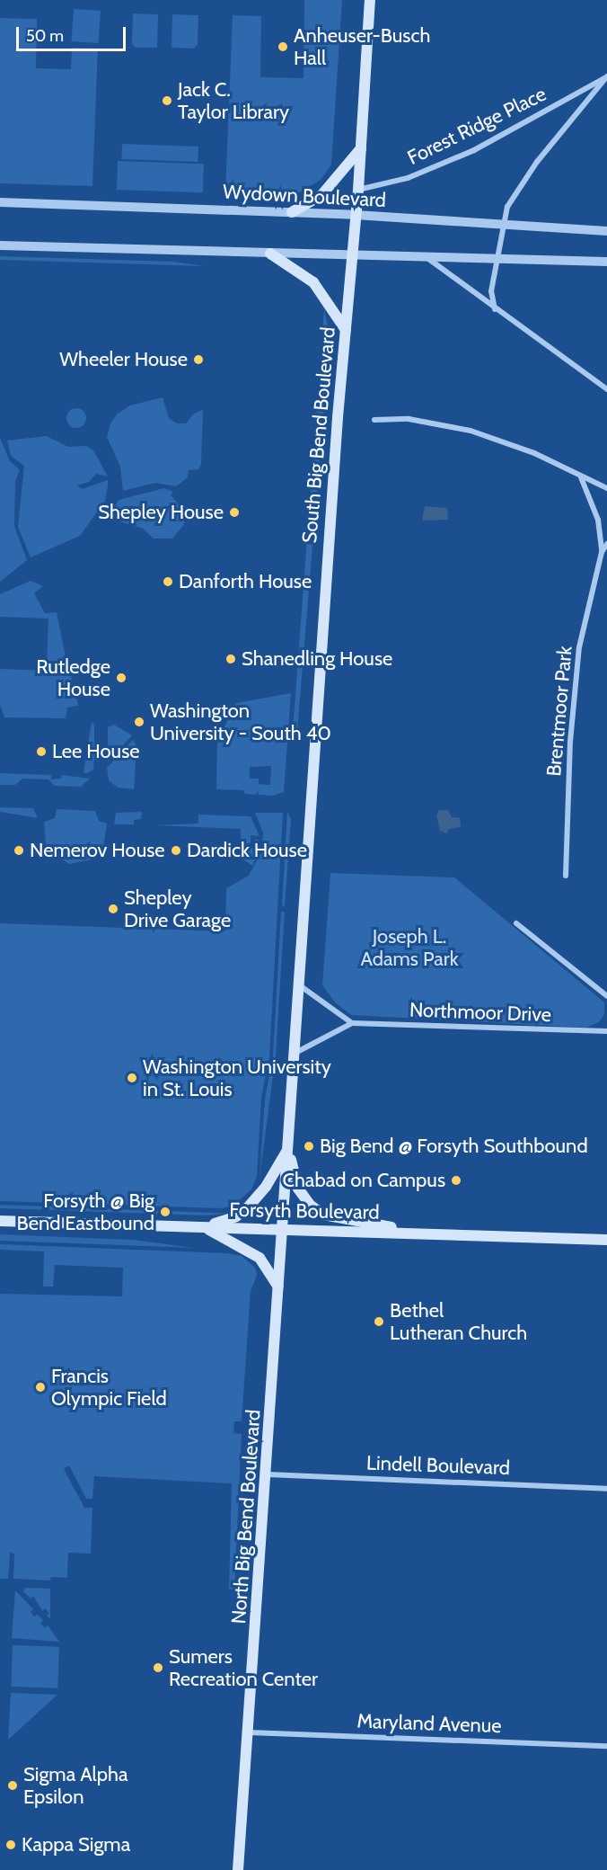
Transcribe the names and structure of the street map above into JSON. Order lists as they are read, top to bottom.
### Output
{
  "streets": {
    "main road": ["South Big Bend Boulevard", "Forsyth Boulevard", "North Big Bend Boulevard"],
    "street": [
      "Forest Ridge Place",
      "Wydown Boulevard",
      "Brentmoor Park",
      "Northmoor Drive",
      "Lindell Boulevard",
      "Maryland Avenue"
    ]
  },
  "crossings": [
    ["Forest Ridge Place", "Wydown Boulevard"],
    ["Forest Ridge Place", "South Big Bend Boulevard"],
    ["Wydown Boulevard", "South Big Bend Boulevard"],
    ["South Big Bend Boulevard", "Northmoor Drive"],
    ["South Big Bend Boulevard", "Forsyth Boulevard"],
    ["South Big Bend Boulevard", "North Big Bend Boulevard"],
    ["Forsyth Boulevard", "North Big Bend Boulevard"],
    ["Lindell Boulevard", "North Big Bend Boulevard"],
    ["North Big Bend Boulevard", "Maryland Avenue"]
  ],
  "parks": ["Joseph L. Adams Park"],
  "places": [
    "Anheuser-Busch Hall",
    "Jack C. Taylor Library",
    "Wheeler House",
    "Shepley House",
    "Danforth House",
    "Shanedling House",
    "Rutledge House",
    "Washington University - South 40",
    "Lee House",
    "Nemerov House",
    "Dardick House",
    "Shepley Drive Garage",
    "Washington University in St. Louis",
    "Big Bend @ Forsyth Southbound",
    "Chabad on Campus",
    "Forsyth @ Big Bend Eastbound",
    "Bethel Lutheran Church",
    "Francis Olympic Field",
    "Sumers Recreation Center",
    "Sigma Alpha Epsilon",
    "Kappa Sigma"
  ],
  "scale_bar": "50 m"
}
